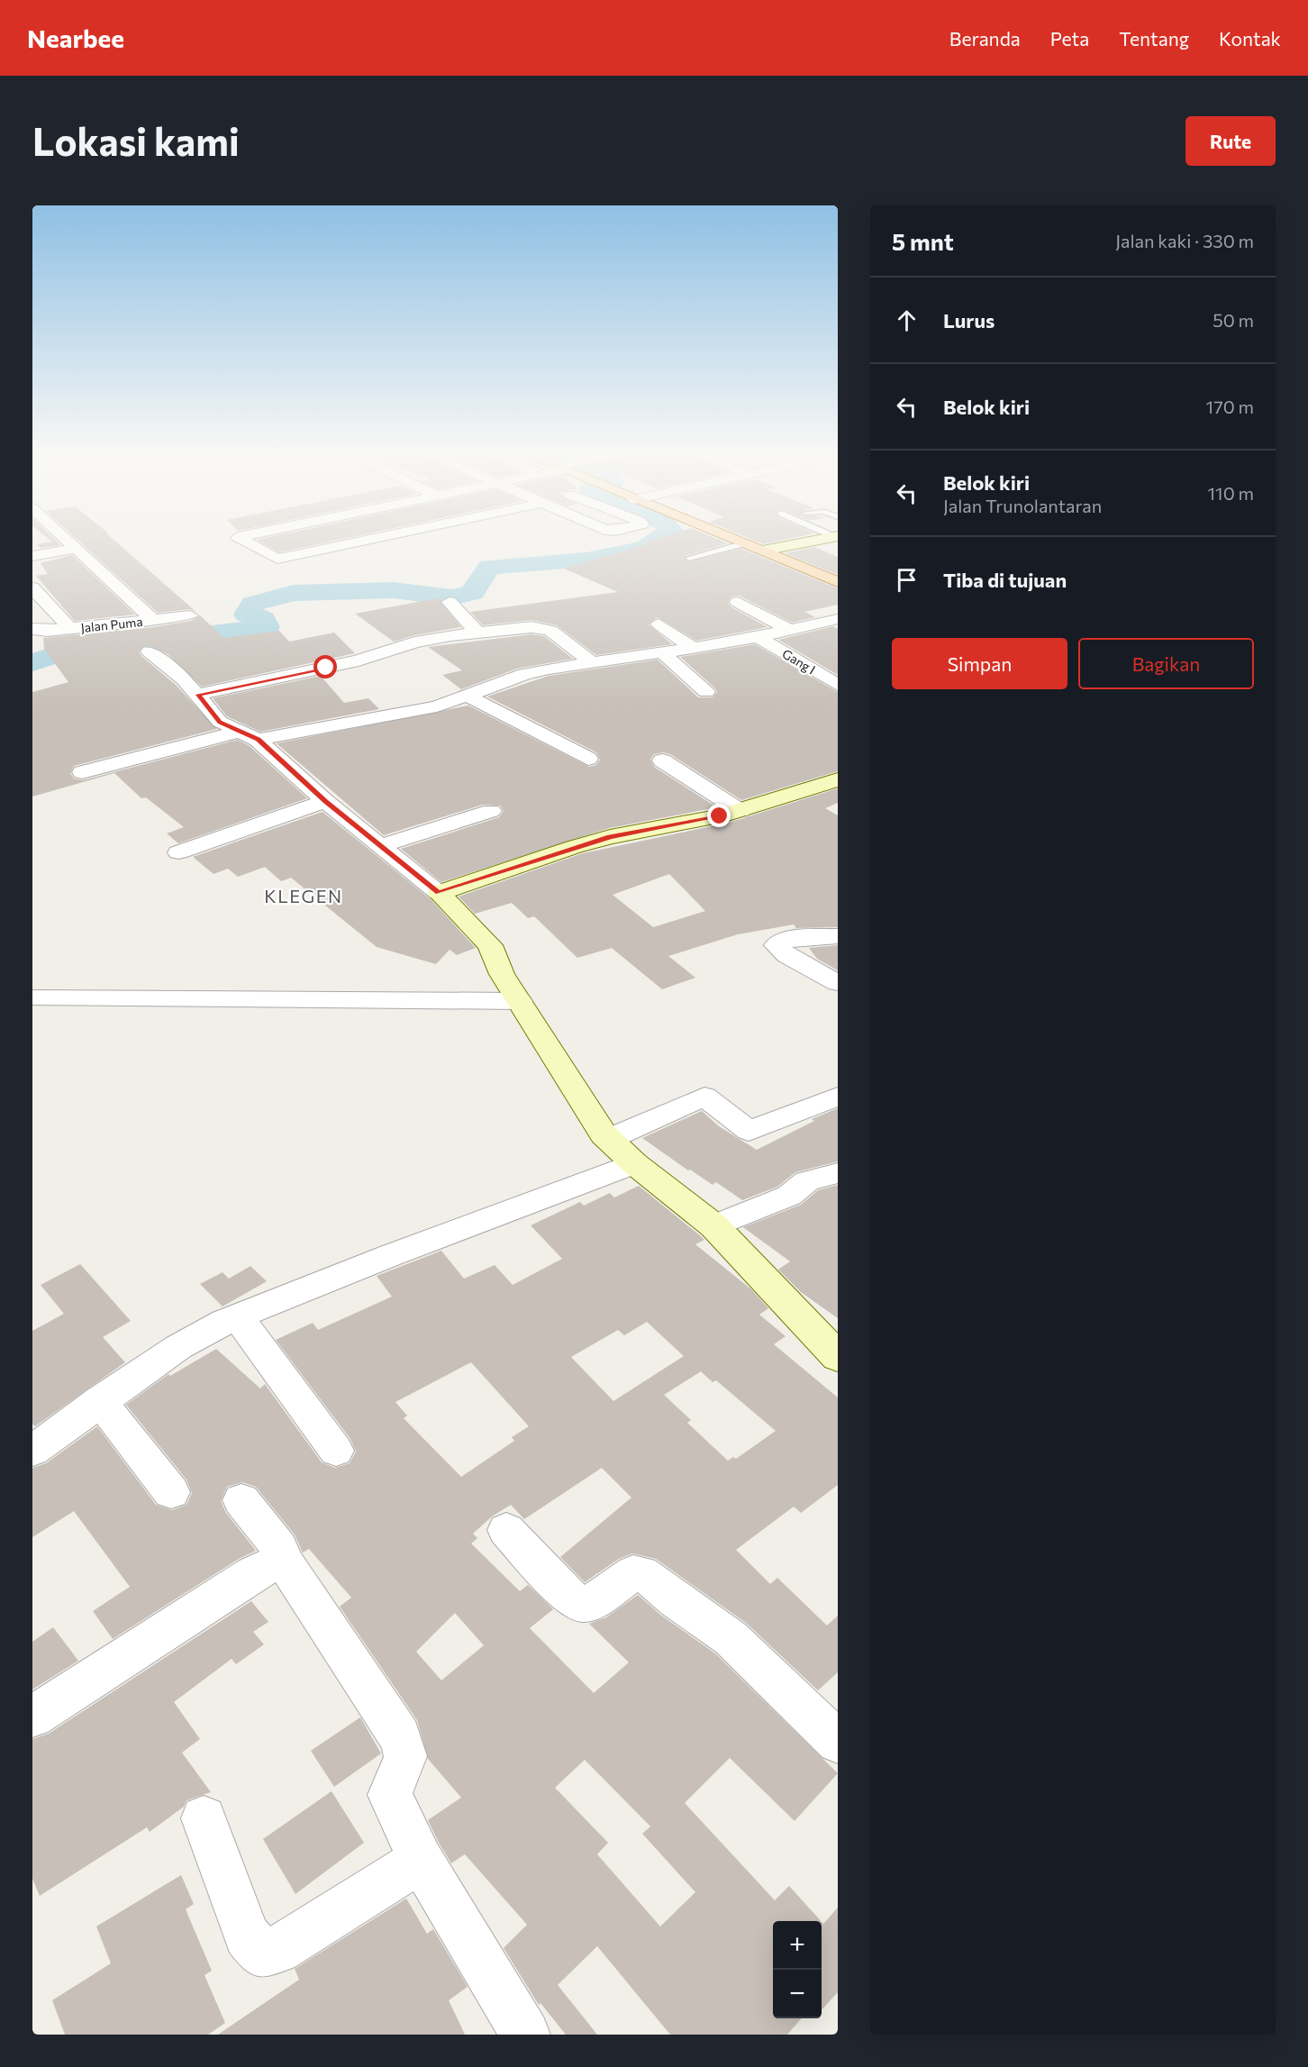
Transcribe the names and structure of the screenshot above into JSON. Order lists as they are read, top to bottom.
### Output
{
  "streets": {
    "street": ["Jalan Puma", "Gang I"]
  },
  "districts": ["KLEGEN"],
  "page": {
    "header": "Nearbee",
    "nav": [
      "Beranda",
      "Peta",
      "Tentang",
      "Kontak"
    ],
    "buttons": [
      "Rute",
      ["Simpan", "Bagikan"]
    ],
    "title": "Lokasi kami",
    "heading": ["5 mnt", "Jalan kaki · 330 m"],
    "list": [
      ["Lurus", "50 m"],
      ["Belok kiri", "170 m"],
      ["Belok kiri", "Jalan Trunolantaran", "110 m"],
      "Tiba di tujuan"
    ],
    "map_buttons": ["+", "−"]
  }
}
